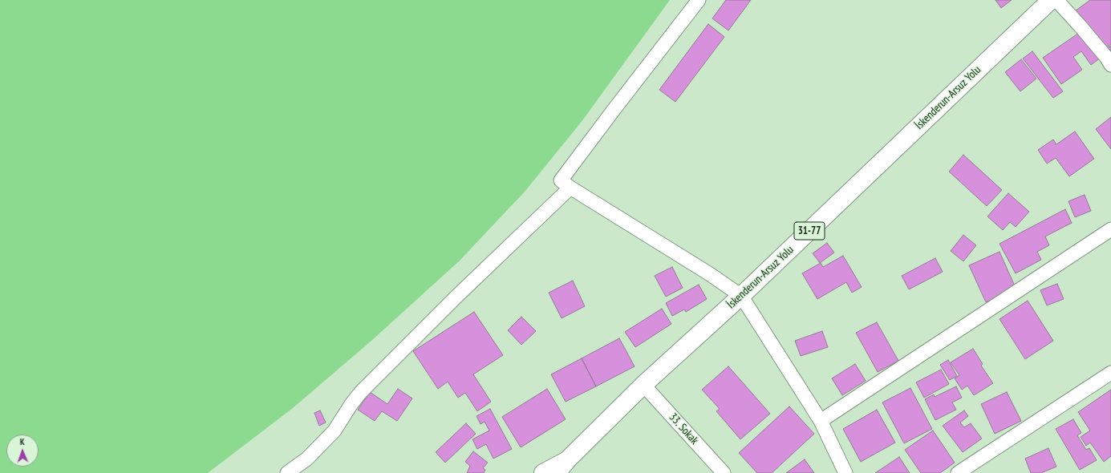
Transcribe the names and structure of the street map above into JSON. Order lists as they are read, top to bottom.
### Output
{
  "streets": {
    "main road": ["İskenderun-Arsuz Yolu", "31-77"],
    "street": ["33. Sokak"]
  },
  "crossings": [
    ["İskenderun-Arsuz Yolu", "31-77"],
    ["İskenderun-Arsuz Yolu", "33. Sokak"]
  ],
  "north": "top"
}
